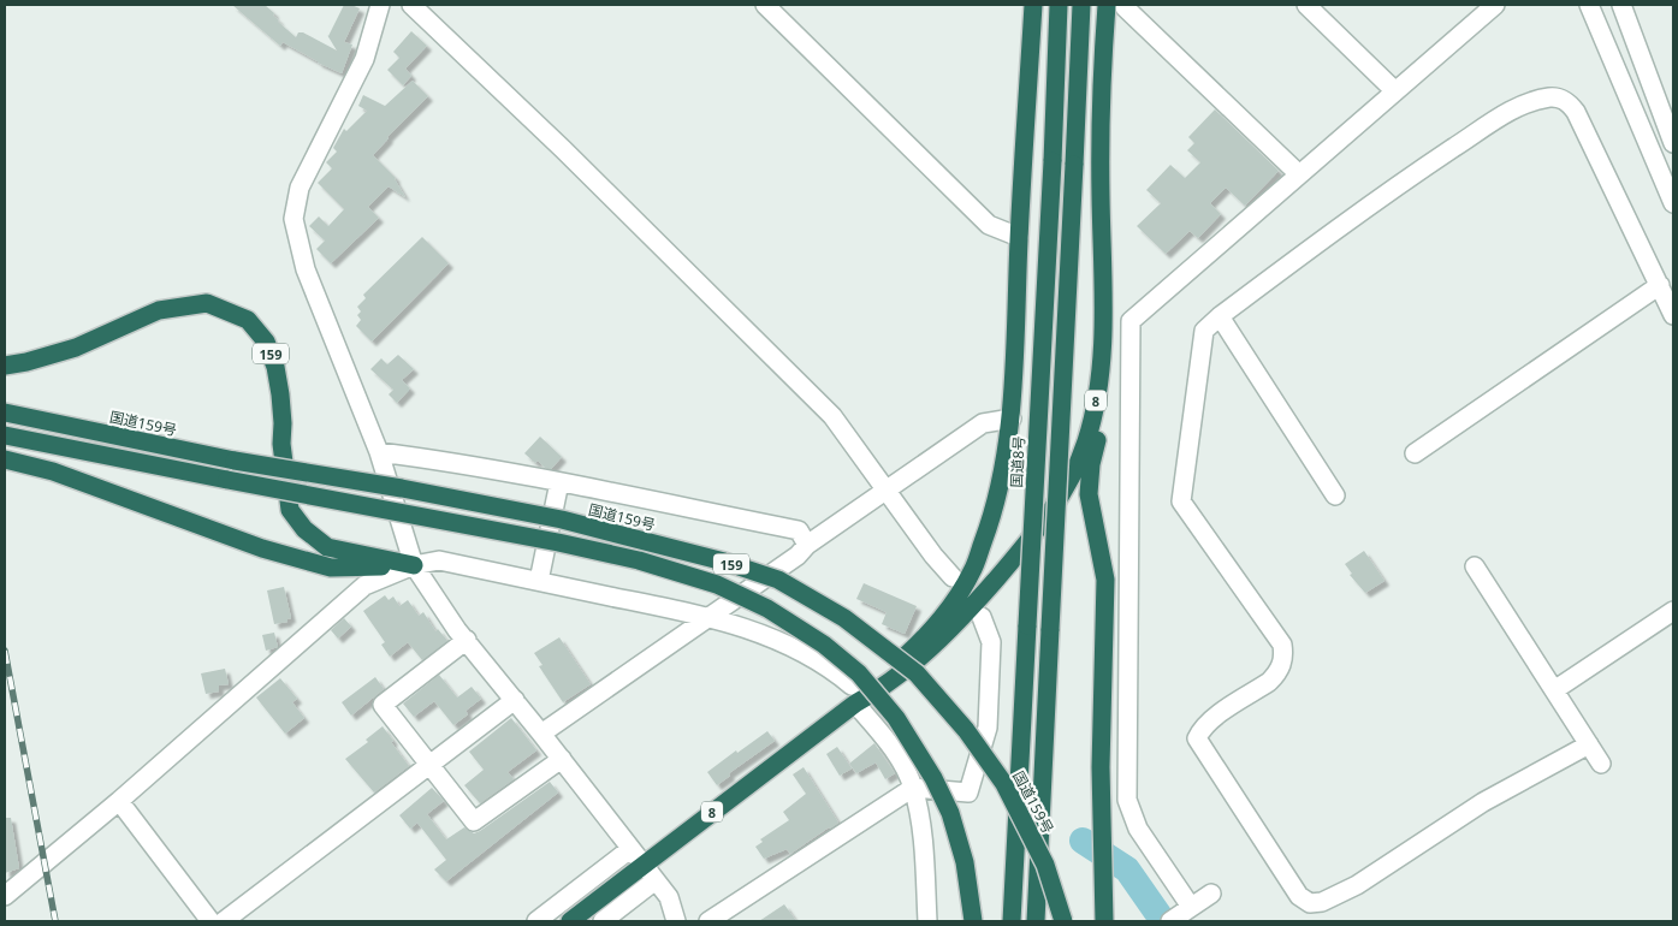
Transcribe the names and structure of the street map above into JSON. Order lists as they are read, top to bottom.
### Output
{
  "streets": {
    "highway": [
      "159",
      "8",
      "国道159号",
      "国道8号"
    ]
  }
}
